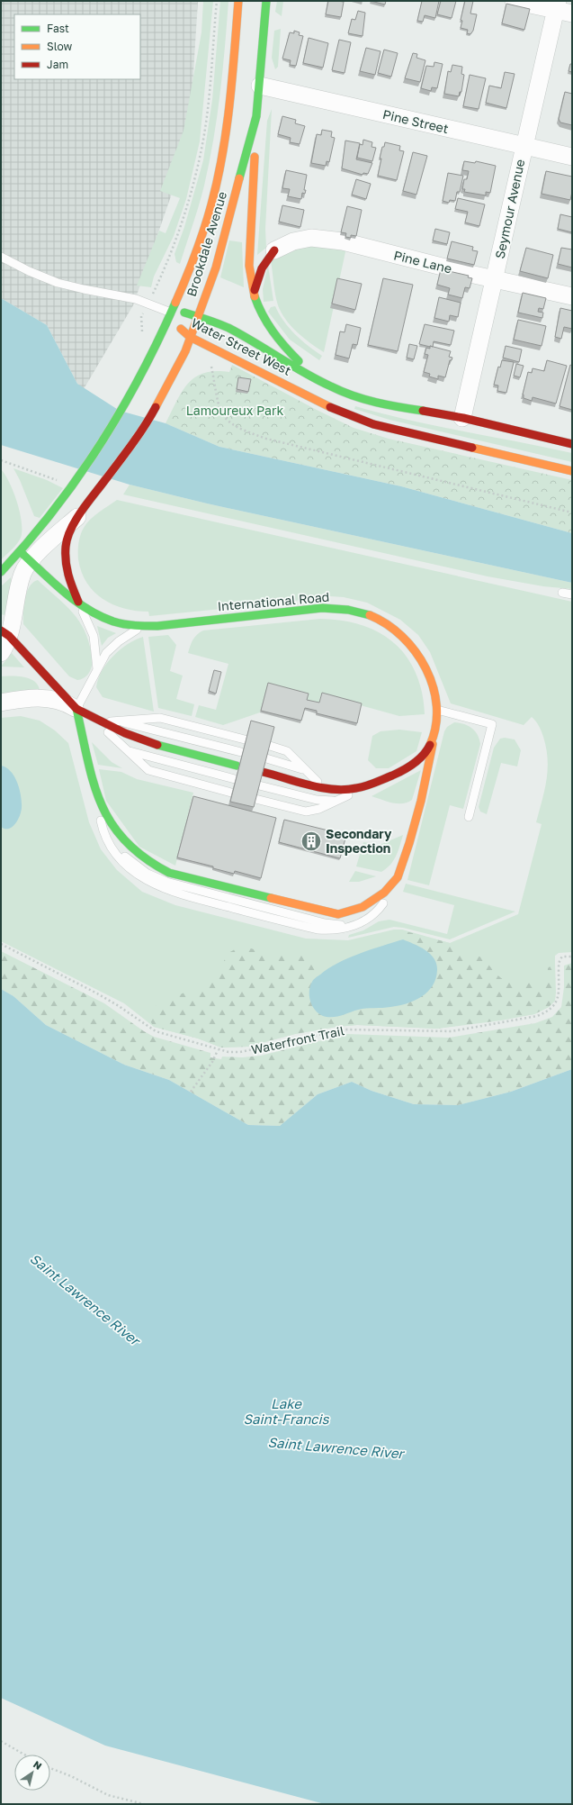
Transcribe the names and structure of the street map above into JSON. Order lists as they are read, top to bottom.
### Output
{
  "streets": {
    "main road": ["Brookdale Avenue", "Water Street West", "International Road"],
    "street": ["Pine Street", "Seymour Avenue", "Pine Lane"],
    "path": ["Waterfront Trail"]
  },
  "crossings": [
    ["Pine Street", "Seymour Avenue"],
    ["Pine Street", "Brookdale Avenue"],
    ["Seymour Avenue", "Pine Lane"],
    ["Seymour Avenue", "Water Street West"],
    ["Brookdale Avenue", "Water Street West"],
    ["Brookdale Avenue", "International Road"]
  ],
  "water": ["Saint Lawrence River", "Lake Saint-Francis"],
  "parks": ["Lamoureux Park"],
  "places": {
    "building": ["Secondary Inspection"]
  },
  "legend": ["Fast", "Slow", "Jam"],
  "north": "top right"
}
